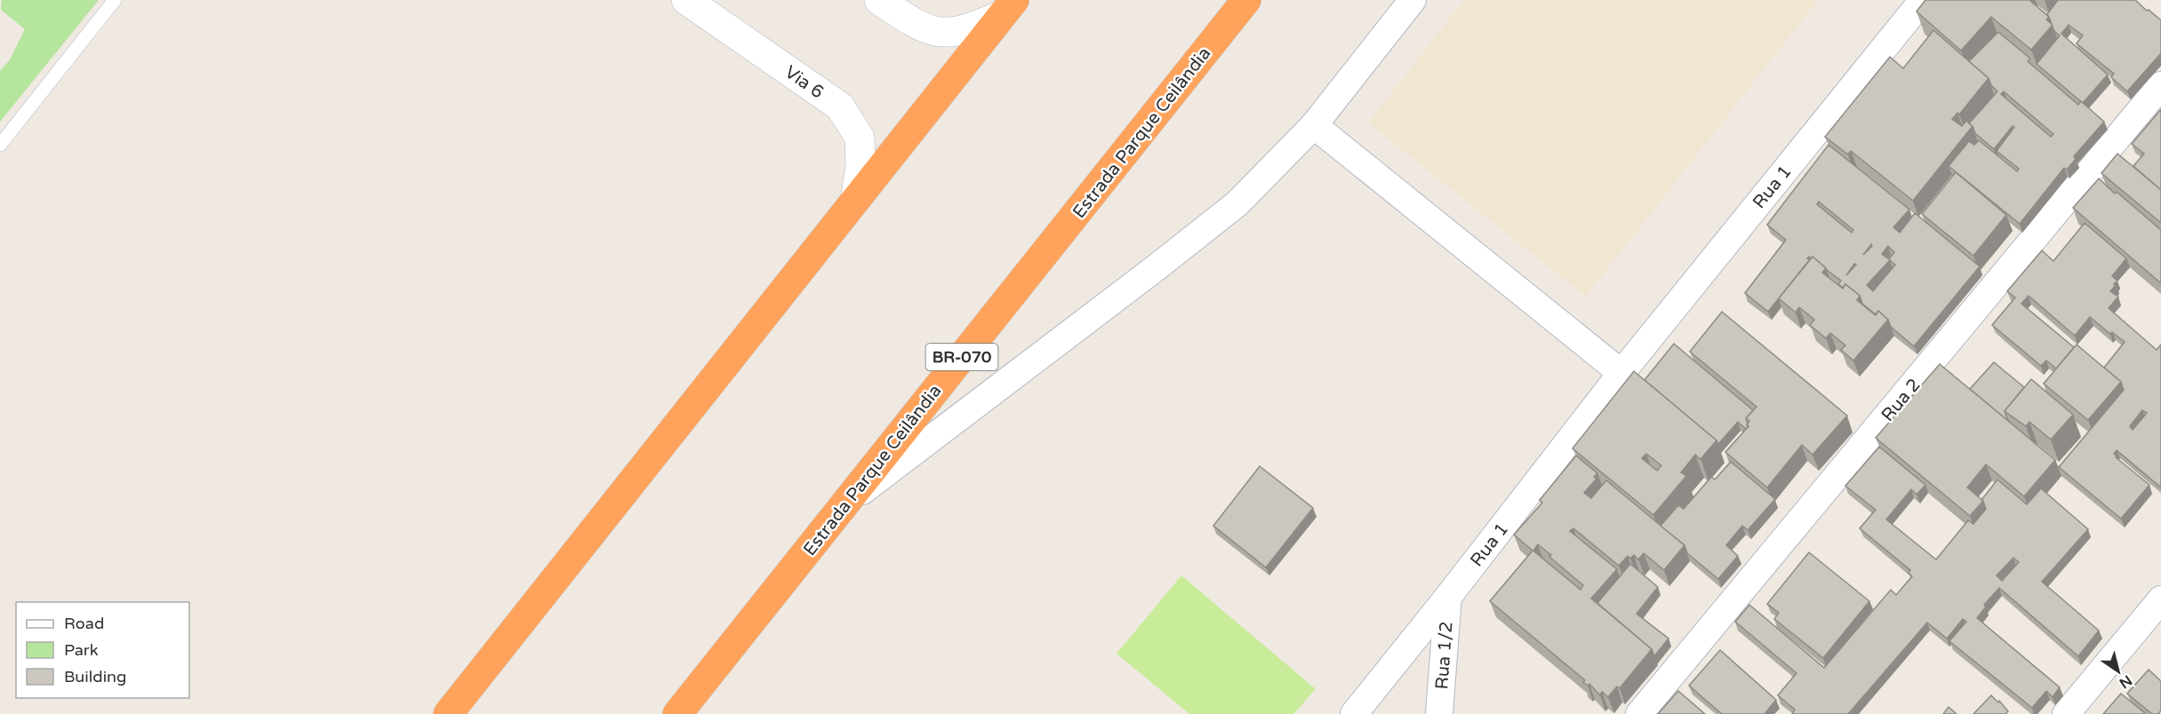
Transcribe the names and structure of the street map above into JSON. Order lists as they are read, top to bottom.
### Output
{
  "streets": {
    "highway": ["Estrada Parque Ceilândia", "BR-070"],
    "main road": ["Via 6"],
    "street": ["Rua 1", "Rua 2", "Rua 1/2"]
  },
  "crossings": [
    ["Rua 1", "Rua 1/2"]
  ],
  "legend": ["Road", "Park", "Building"],
  "north": "bottom right"
}
